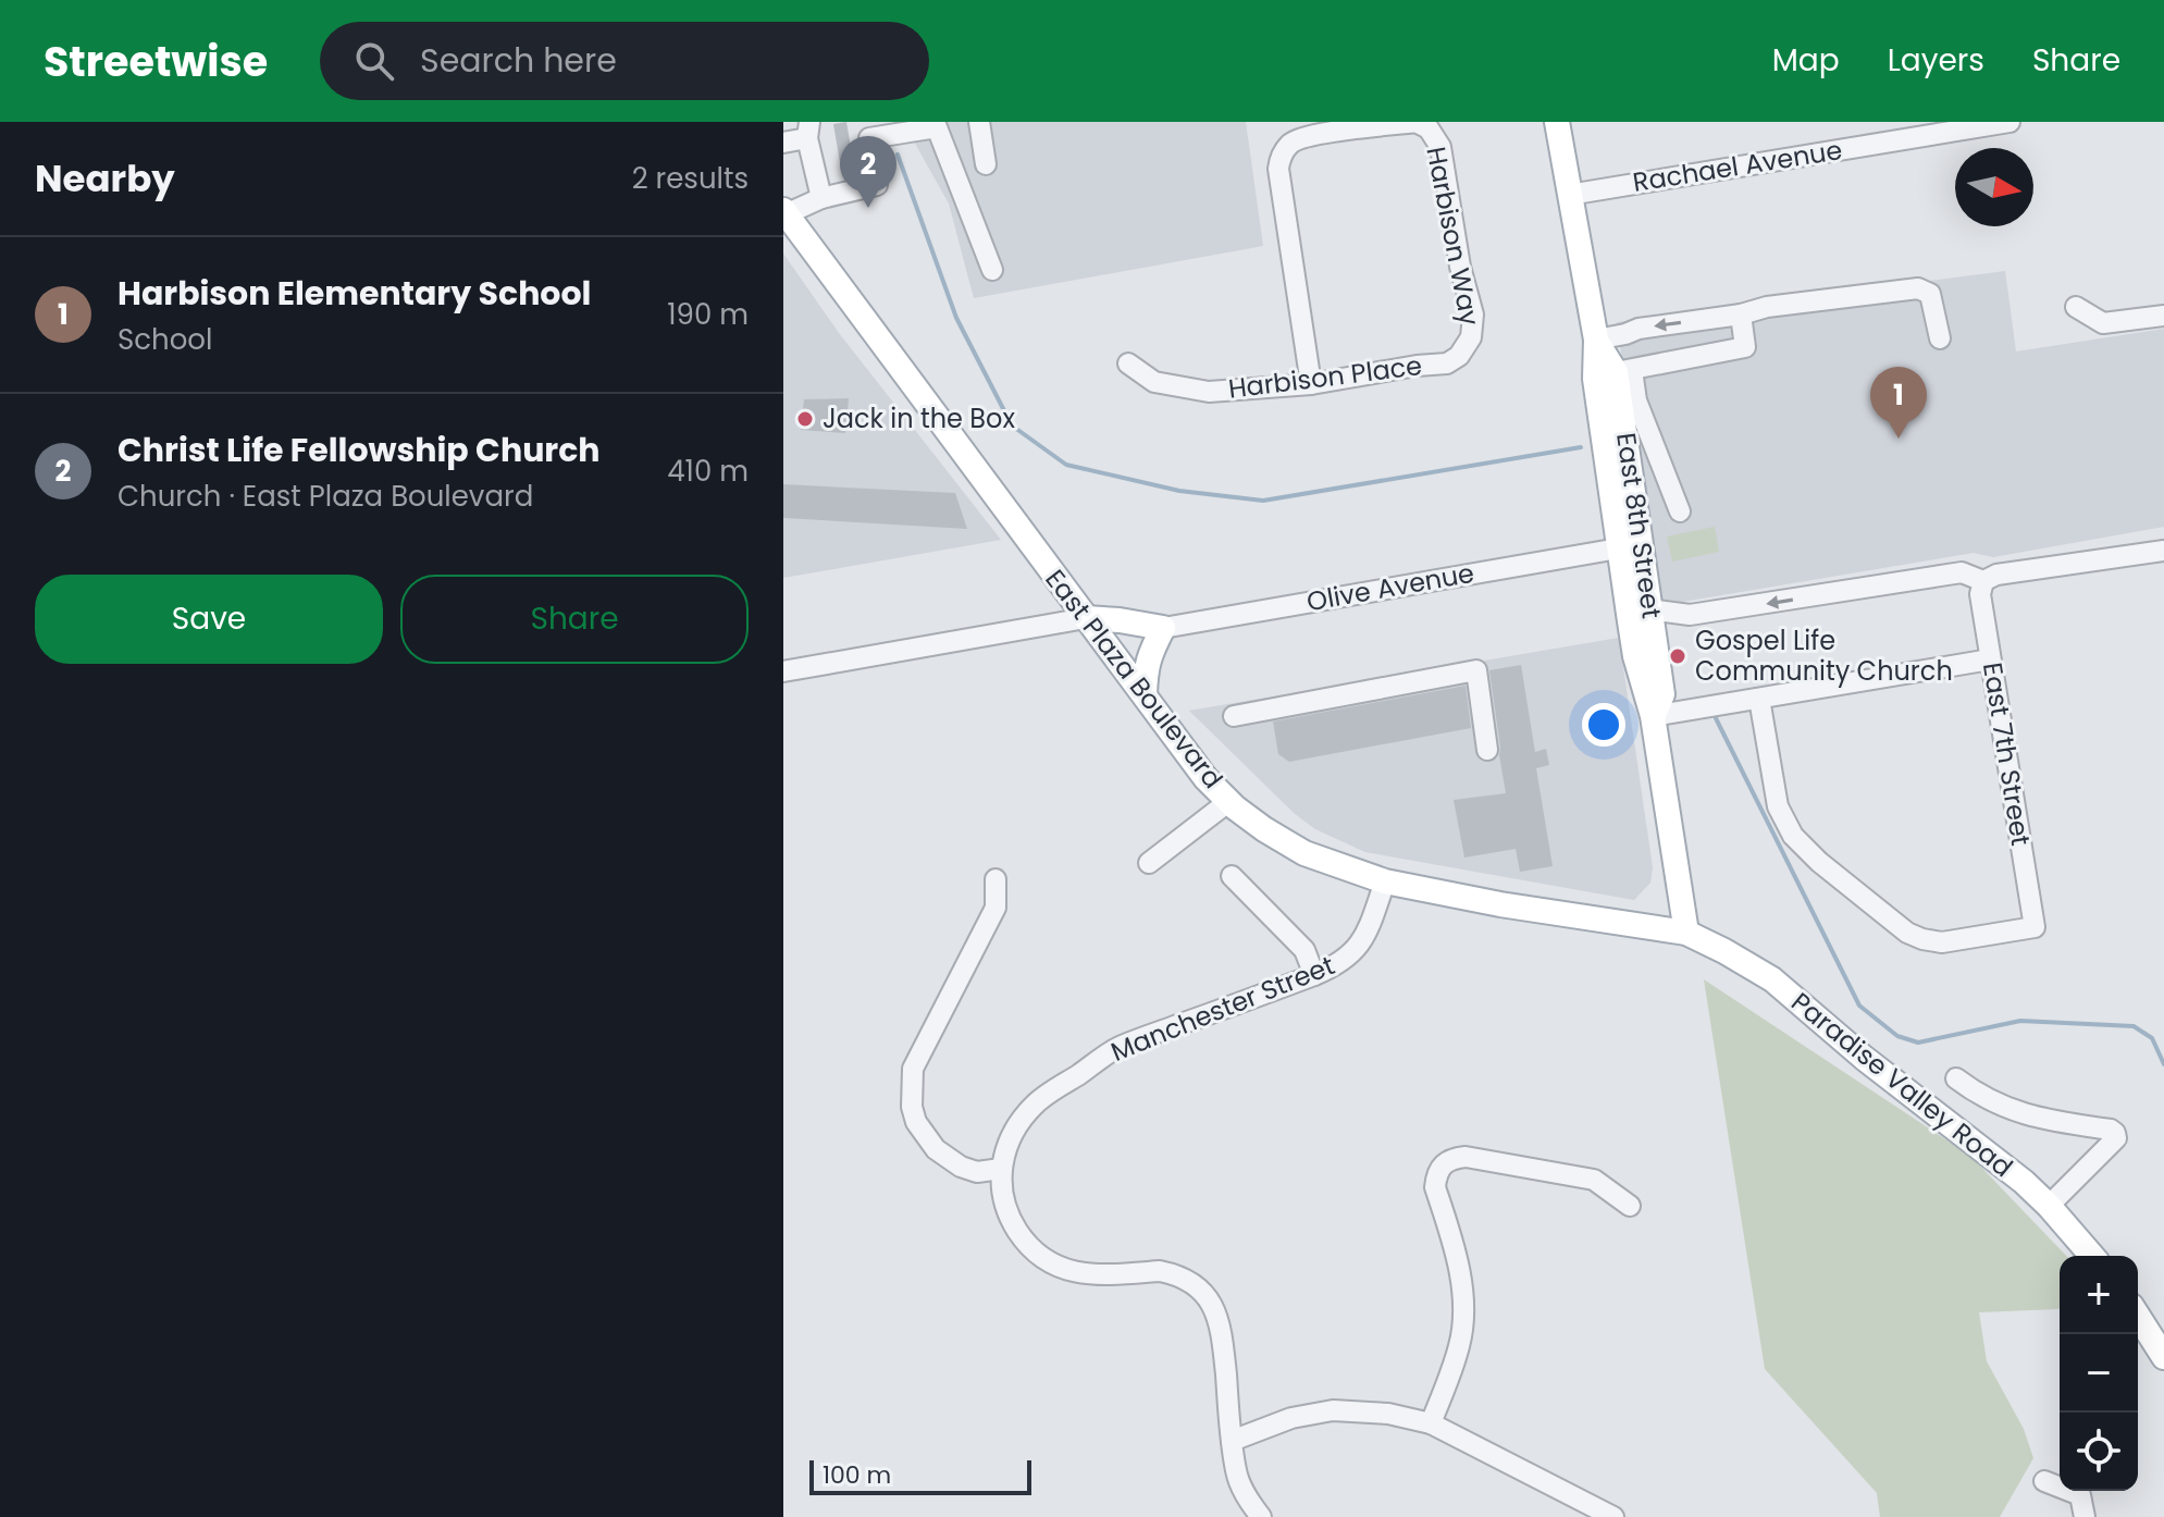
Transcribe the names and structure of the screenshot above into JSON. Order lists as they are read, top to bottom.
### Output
{
  "streets": {
    "main road": ["East 8th Street", "East Plaza Boulevard", "Paradise Valley Road"],
    "street": [
      "Rachael Avenue",
      "Harbison Way",
      "Harbison Place",
      "Olive Avenue",
      "East 7th Street",
      "Manchester Street"
    ]
  },
  "crossings": [
    ["Rachael Avenue", "East 8th Street"],
    ["Harbison Way", "Harbison Place"],
    ["East 8th Street", "Olive Avenue"],
    ["East 8th Street", "East Plaza Boulevard"],
    ["East 8th Street", "Paradise Valley Road"],
    ["East Plaza Boulevard", "Manchester Street"],
    ["East Plaza Boulevard", "Paradise Valley Road"]
  ],
  "places": ["Jack in the Box", "Gospel Life Community Church"],
  "scale_bar": "100 m",
  "north": "right",
  "page": {
    "header": "Streetwise",
    "search": "Search here",
    "nav": ["Map", "Layers", "Share"],
    "heading": ["Nearby", "2 results"],
    "pins": ["2", "1"],
    "list": [
      {
        "mark": "1",
        "name": "Harbison Elementary School",
        "note": "School",
        "value": "190 m"
      },
      {
        "mark": "2",
        "name": "Christ Life Fellowship Church",
        "note": "Church · East Plaza Boulevard",
        "value": "410 m"
      }
    ],
    "buttons": ["Save", "Share"],
    "map_buttons": ["+", "−"],
    "scale": "100 m"
  }
}
